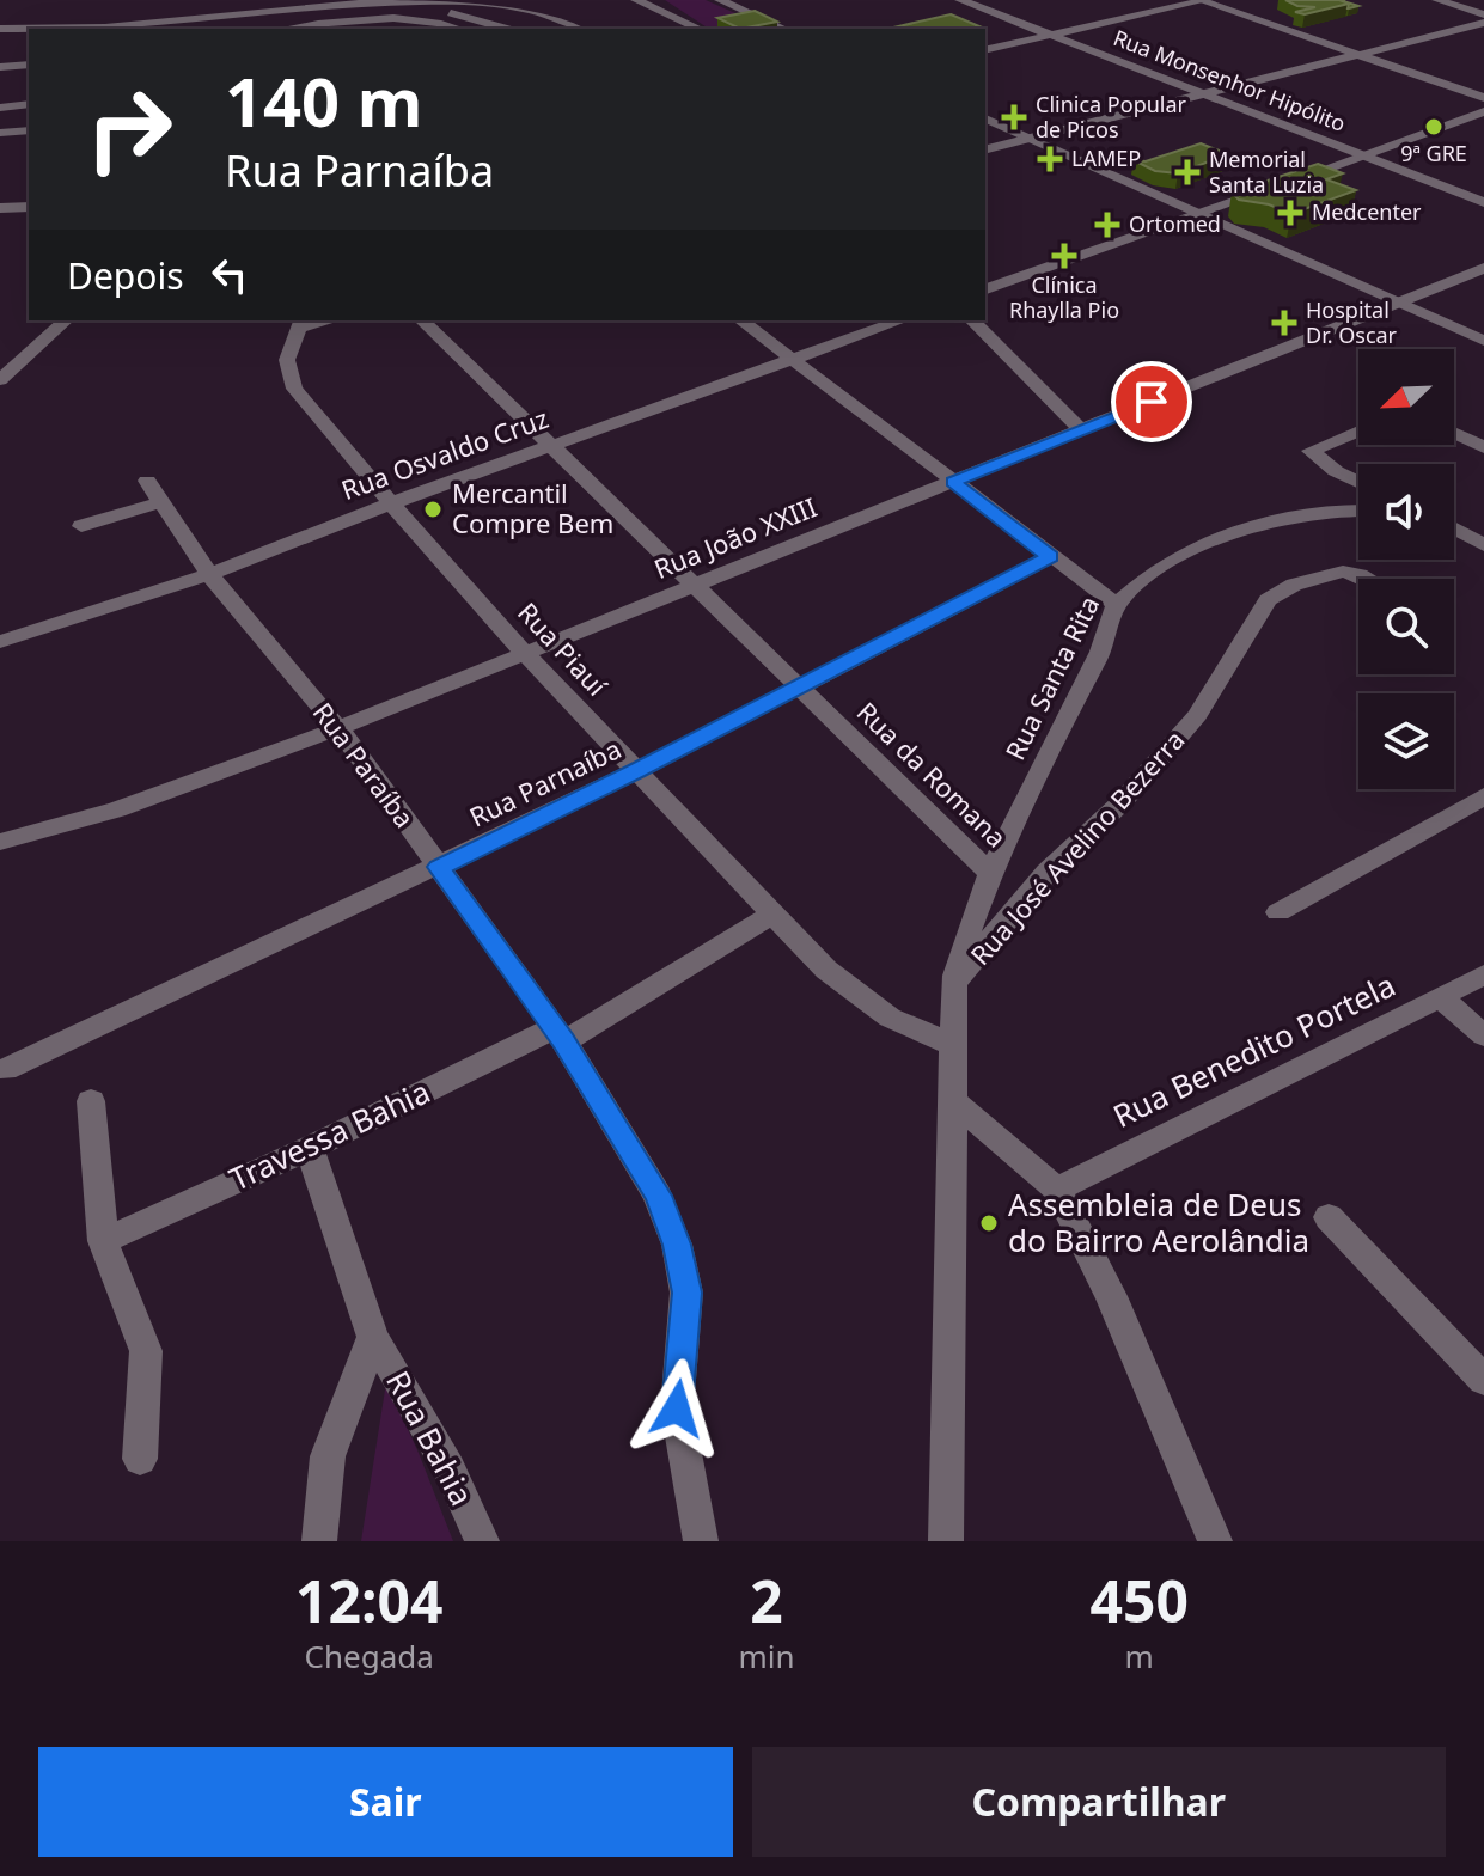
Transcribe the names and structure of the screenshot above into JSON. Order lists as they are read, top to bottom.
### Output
{
  "streets": {
    "street": [
      "Rua Monsenhor Hipólito",
      "Rua Osvaldo Cruz",
      "Rua João XXIII",
      "Rua Piauí",
      "Rua Santa Rita",
      "Rua Paraíba",
      "Rua da Romana",
      "Rua Parnaíba",
      "Rua José Avelino Bezerra",
      "Rua Benedito Portela",
      "Travessa Bahia",
      "Rua Bahia"
    ]
  },
  "crossings": [
    ["Rua Osvaldo Cruz", "Rua Piauí"],
    ["Rua Osvaldo Cruz", "Rua Paraíba"],
    ["Rua Osvaldo Cruz", "Rua da Romana"],
    ["Rua João XXIII", "Rua Piauí"],
    ["Rua João XXIII", "Rua Paraíba"],
    ["Rua João XXIII", "Rua da Romana"],
    ["Rua Piauí", "Rua Parnaíba"],
    ["Rua Piauí", "Rua José Avelino Bezerra"],
    ["Rua Piauí", "Travessa Bahia"],
    ["Rua Santa Rita", "Rua da Romana"],
    ["Rua Santa Rita", "Rua José Avelino Bezerra"],
    ["Rua Paraíba", "Rua Parnaíba"],
    ["Rua Paraíba", "Travessa Bahia"],
    ["Rua da Romana", "Rua Parnaíba"],
    ["Travessa Bahia", "Rua Bahia"]
  ],
  "places": {
    "health": [
      "Clinica Popular de Picos",
      "LAMEP",
      "Memorial Santa Luzia",
      "Medcenter",
      "Ortomed",
      "Clínica Rhaylla Pio",
      "Hospital Dr. Oscar"
    ],
    "other": ["9ª GRE", "Mercantil Compre Bem", "Assembleia de Deus do Bairro Aerolândia"]
  },
  "north": "bottom left",
  "page": {
    "turn": ["140 m", "Rua Parnaíba"],
    "then": "Depois",
    "eta": [
      "12:04",
      "Chegada",
      "2",
      "min",
      "450",
      "m"
    ],
    "buttons": ["Sair", "Compartilhar"]
  }
}
